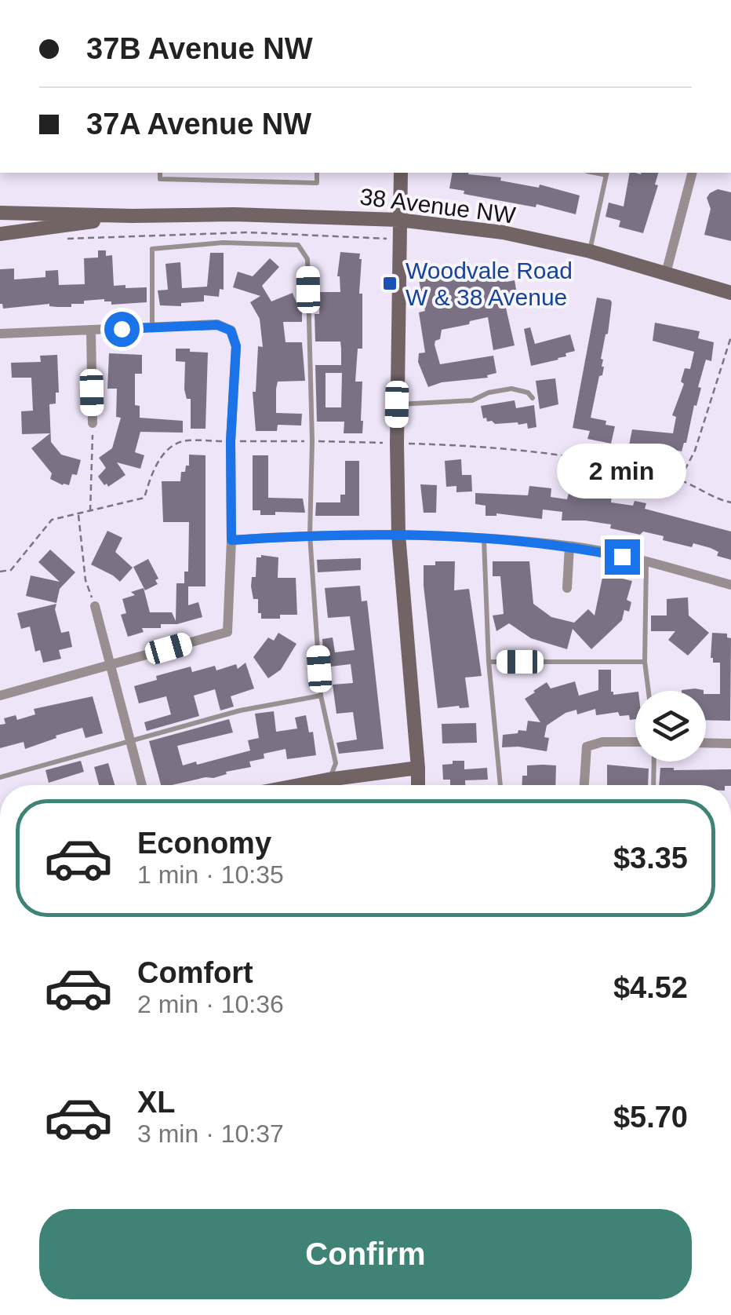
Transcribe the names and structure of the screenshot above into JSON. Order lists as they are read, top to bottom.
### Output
{
  "streets": {
    "street": ["38 Avenue NW"]
  },
  "places": {
    "transit": ["Woodvale Road W & 38 Avenue"]
  },
  "page": {
    "banner": ["37B Avenue NW", "37A Avenue NW"],
    "bubble": "2 min",
    "list": [
      {
        "name": "Economy",
        "note": "1 min · 10:35",
        "value": "$3.35"
      },
      {
        "name": "Comfort",
        "note": "2 min · 10:36",
        "value": "$4.52"
      },
      {
        "name": "XL",
        "note": "3 min · 10:37",
        "value": "$5.70"
      }
    ],
    "buttons": "Confirm"
  }
}
